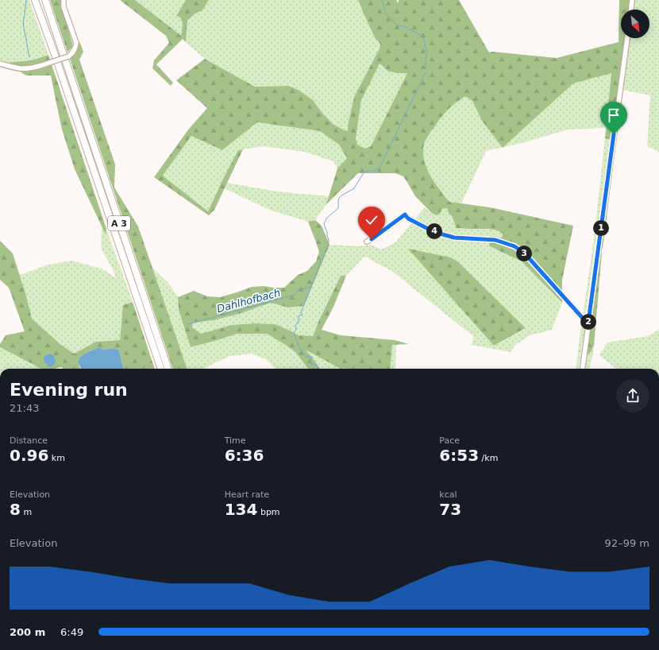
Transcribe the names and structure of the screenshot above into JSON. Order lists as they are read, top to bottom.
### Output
{
  "streets": {
    "highway": ["A 3"]
  },
  "water": ["Dahlhofbach"],
  "north": "bottom right",
  "page": {
    "pins": [
      "1",
      "4",
      "3",
      "2"
    ],
    "heading": ["Evening run", "21:43"],
    "stats": [
      ["Distance", "0.96 km"],
      ["Time", "6:36"],
      ["Pace", "6:53 /km"],
      ["Elevation", "8 m"],
      ["Heart rate", "134 bpm"],
      ["kcal", "73"]
    ],
    "chart": ["Elevation", "92–99 m"],
    "list": [
      {
        "name": "200 m",
        "note": "6:49"
      }
    ]
  }
}
